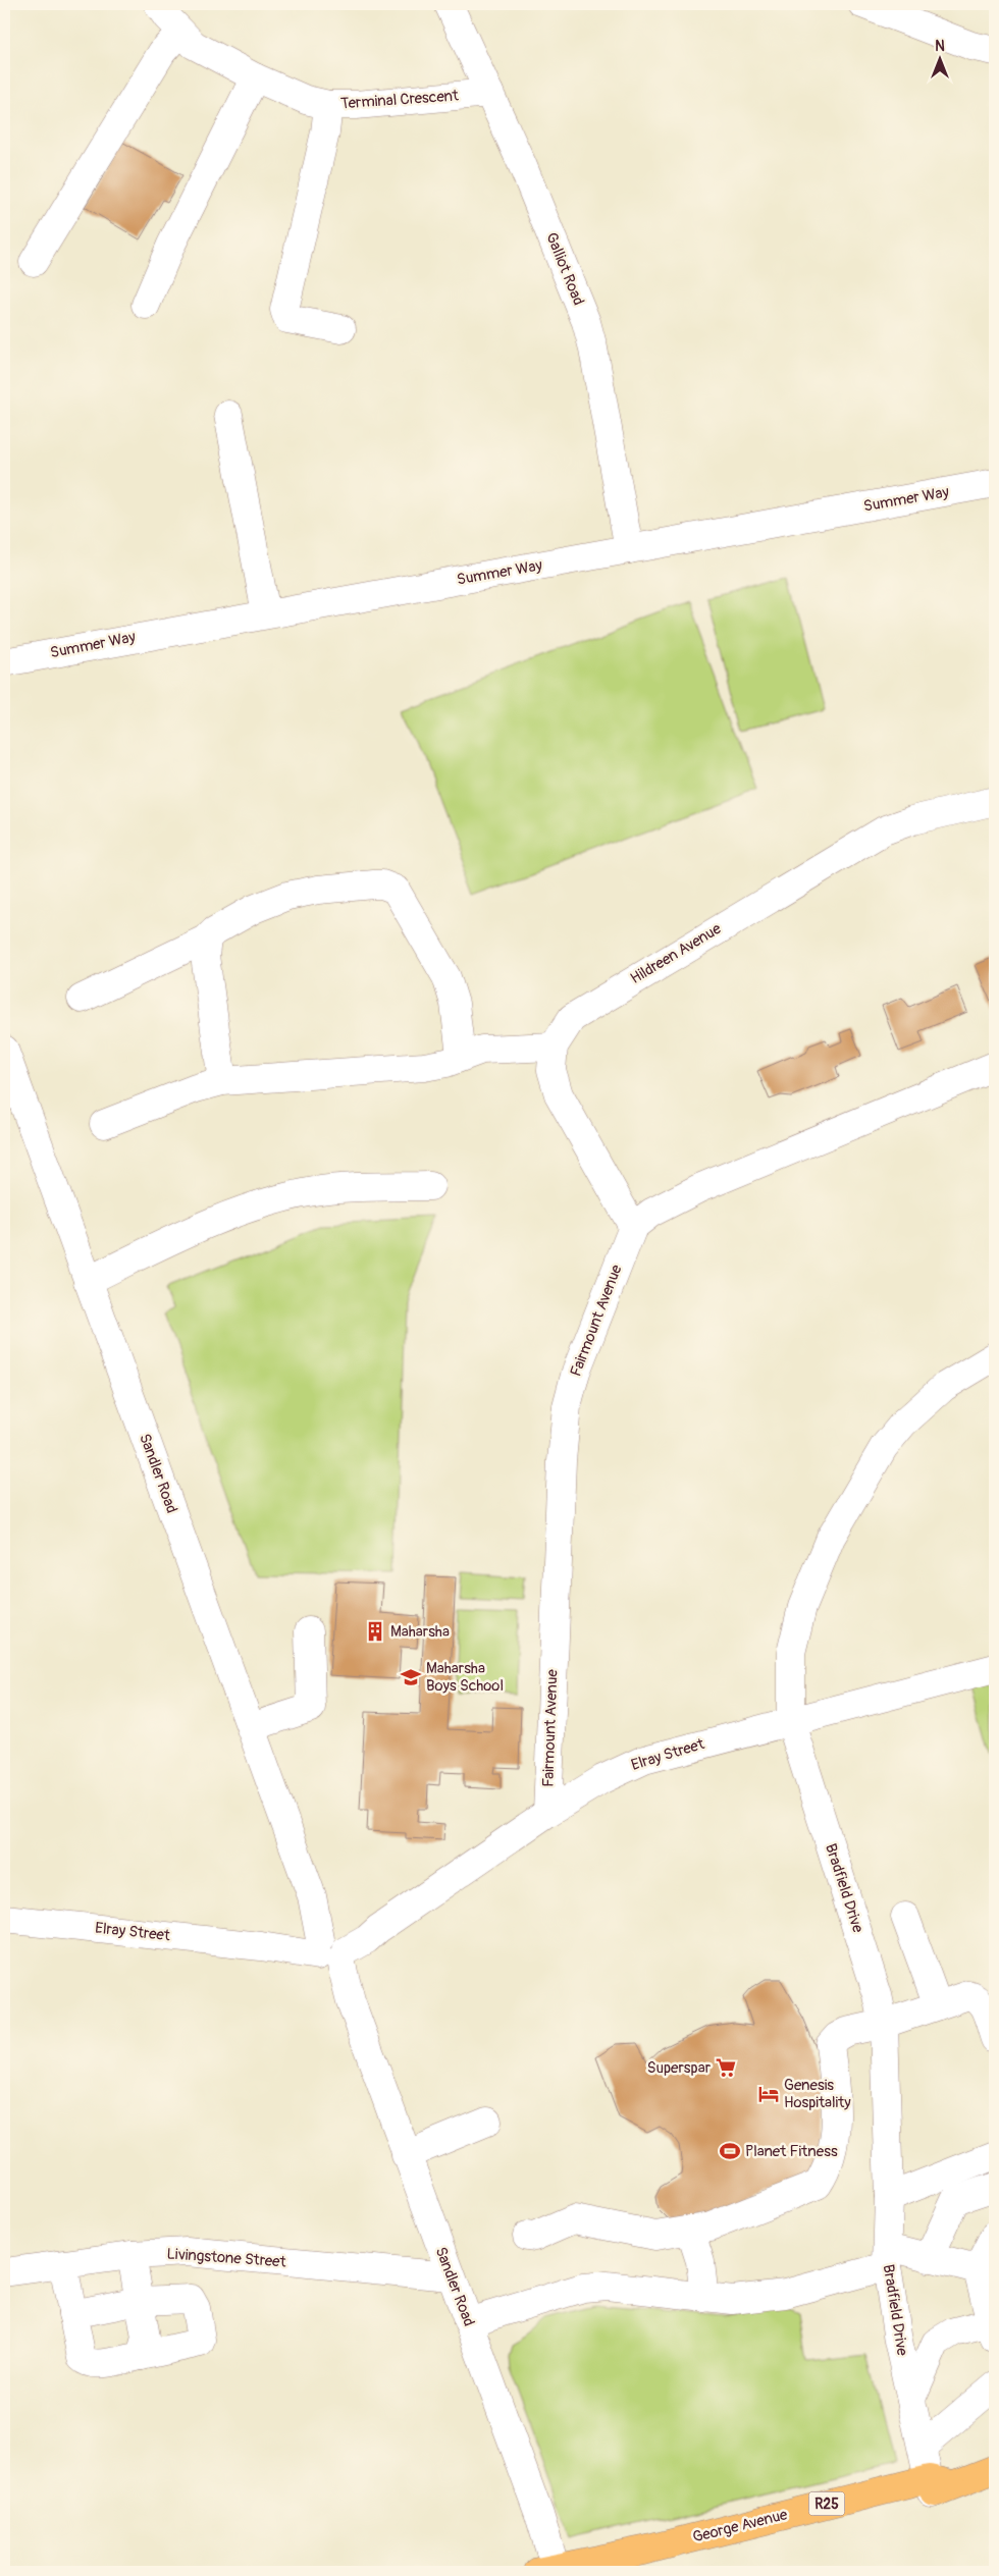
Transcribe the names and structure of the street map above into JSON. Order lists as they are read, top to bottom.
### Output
{
  "streets": {
    "main road": ["R25", "George Avenue"],
    "street": [
      "Terminal Crescent",
      "Galliot Road",
      "Summer Way",
      "Hildreen Avenue",
      "Fairmount Avenue",
      "Sandler Road",
      "Elray Street",
      "Bradfield Drive",
      "Livingstone Street"
    ]
  },
  "crossings": [
    ["Terminal Crescent", "Galliot Road"],
    ["Galliot Road", "Summer Way"],
    ["Hildreen Avenue", "Fairmount Avenue"],
    ["Fairmount Avenue", "Elray Street"],
    ["Sandler Road", "Elray Street"],
    ["Sandler Road", "Livingstone Street"],
    ["Sandler Road", "George Avenue"],
    ["Elray Street", "Bradfield Drive"],
    ["Bradfield Drive", "George Avenue"]
  ],
  "places": {
    "building": ["Maharsha"],
    "school or university": ["Maharsha Boys School"],
    "supermarket": ["Superspar"],
    "hotel": ["Genesis Hospitality"],
    "sports": ["Planet Fitness"]
  },
  "north": "top"
}
